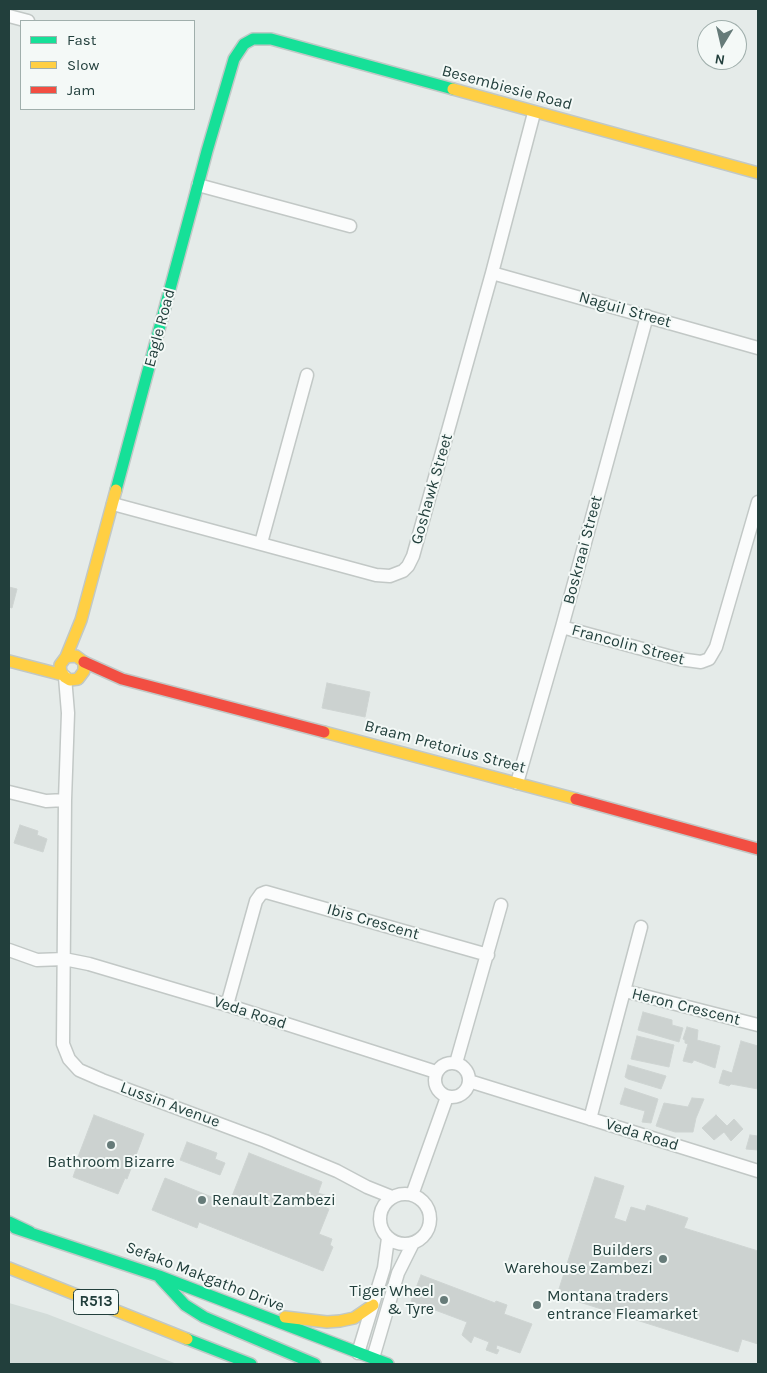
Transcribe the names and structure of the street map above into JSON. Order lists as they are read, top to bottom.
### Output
{
  "streets": {
    "main road": [
      "Besembiesie Road",
      "Eagle Road",
      "Braam Pretorius Street",
      "Sefako Makgatho Drive",
      "R513"
    ],
    "street": [
      "Naguil Street",
      "Goshawk Street",
      "Boskraai Street",
      "Francolin Street",
      "Ibis Crescent",
      "Heron Crescent",
      "Veda Road",
      "Lussin Avenue"
    ]
  },
  "crossings": [
    ["Besembiesie Road", "Eagle Road"],
    ["Besembiesie Road", "Goshawk Street"],
    ["Naguil Street", "Goshawk Street"],
    ["Naguil Street", "Boskraai Street"],
    ["Eagle Road", "Goshawk Street"],
    ["Eagle Road", "Braam Pretorius Street"],
    ["Boskraai Street", "Francolin Street"],
    ["Boskraai Street", "Braam Pretorius Street"],
    ["Ibis Crescent", "Veda Road"],
    ["Heron Crescent", "Veda Road"],
    ["Veda Road", "Lussin Avenue"]
  ],
  "places": [
    "Bathroom Bizarre",
    "Renault Zambezi",
    "Builders Warehouse Zambezi",
    "Tiger Wheel & Tyre",
    "Montana traders entrance Fleamarket"
  ],
  "legend": ["Fast", "Slow", "Jam"],
  "north": "bottom"
}
